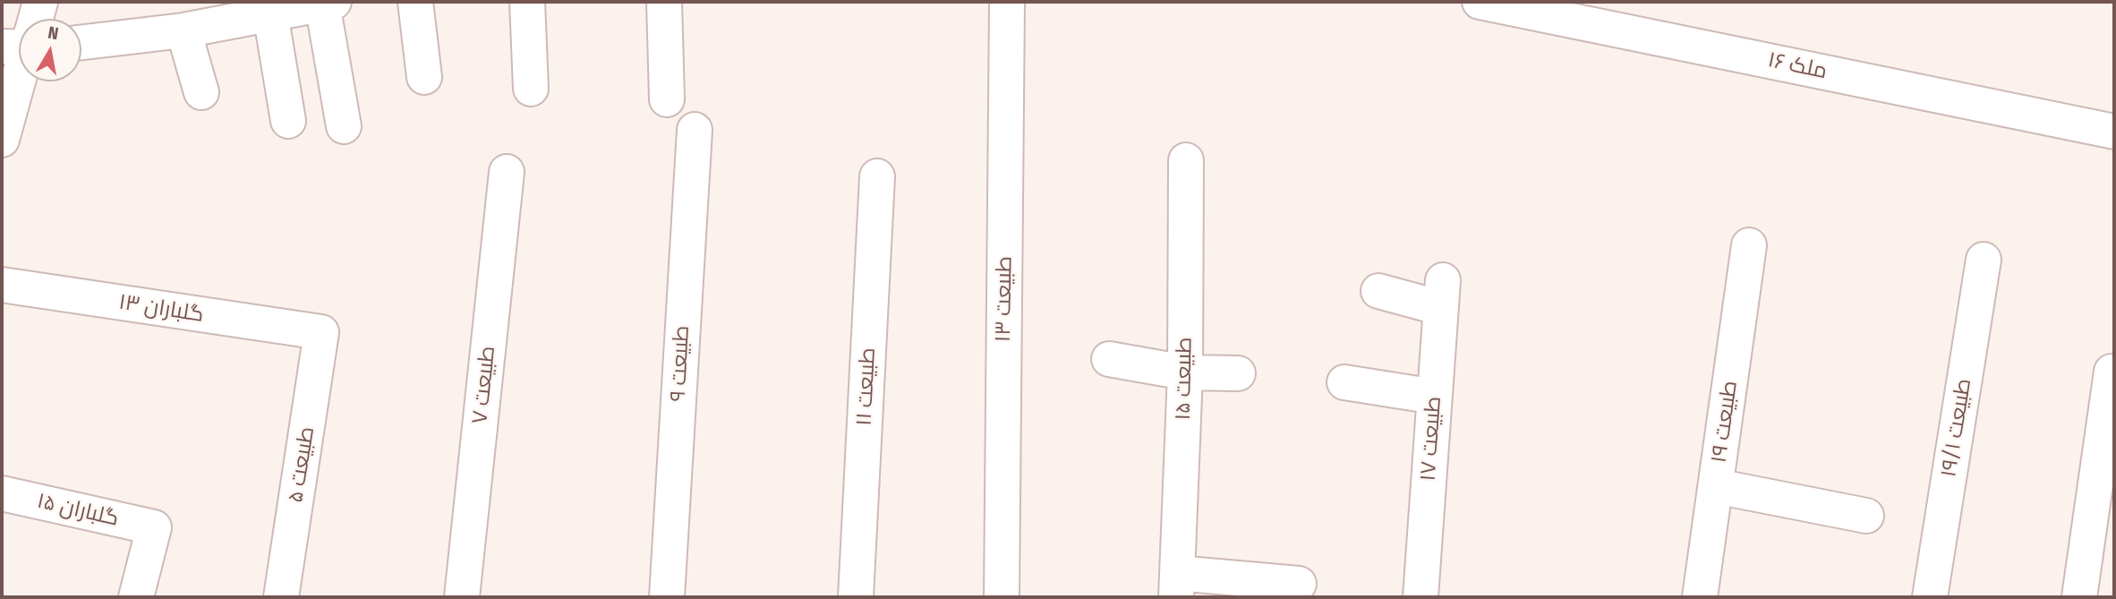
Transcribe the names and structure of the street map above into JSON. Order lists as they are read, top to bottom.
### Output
{
  "streets": {
    "street": [
      "ملک ۱۶",
      "طبیعت ۱۳",
      "۱۳ گلباران",
      "طبیعت ۹",
      "طبیعت ۱۵",
      "طبیعت ۷",
      "طبیعت ۱۱",
      "طبیعت ۱۹",
      "طبیعت ۱۹/۱",
      "طبیعت ۱۷",
      "۵ طبیعت",
      "گلباران ۱۵"
    ]
  },
  "crossings": [
    ["۱۳ گلباران", "۵ طبیعت"]
  ],
  "north": "top"
}
